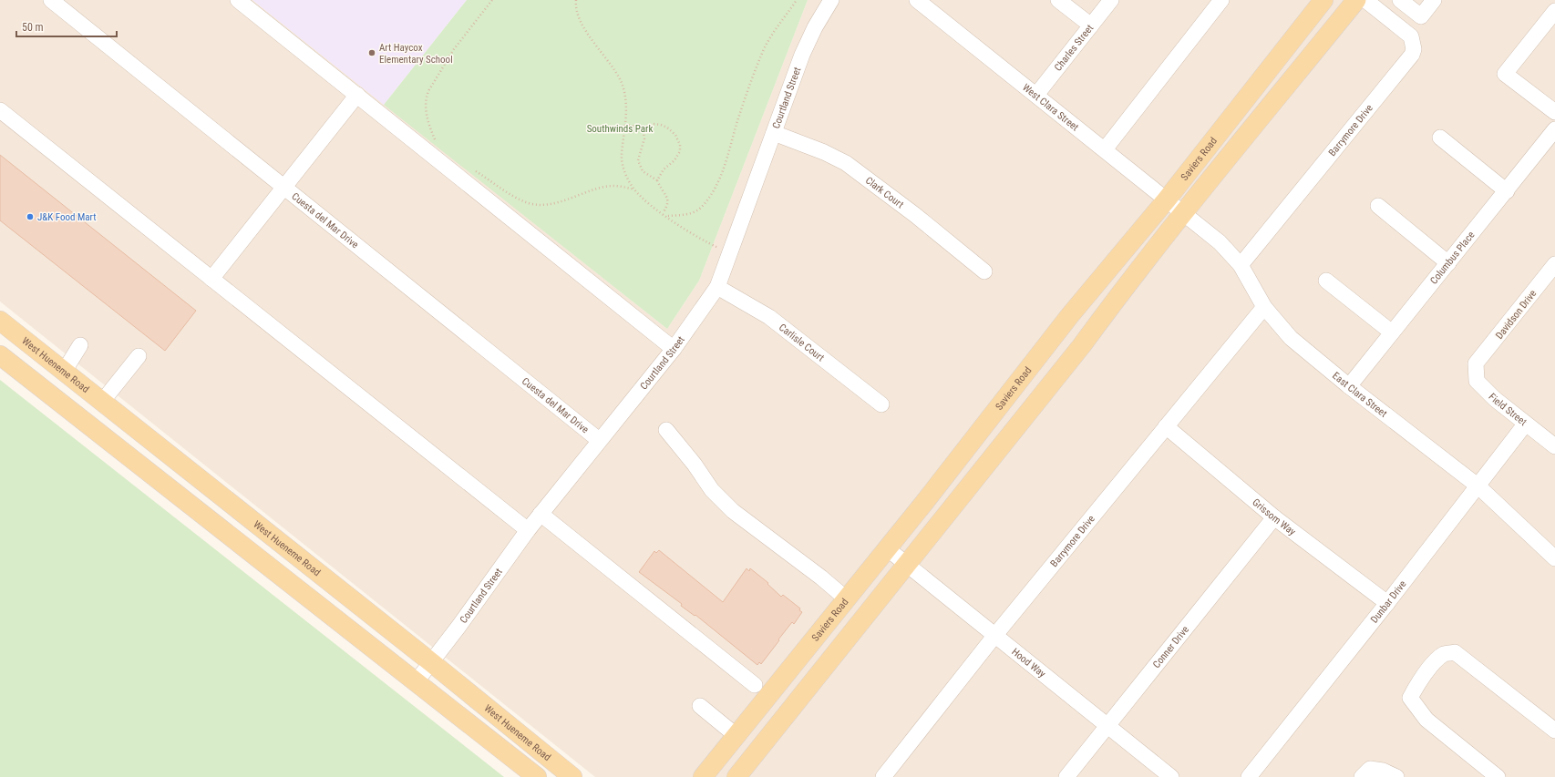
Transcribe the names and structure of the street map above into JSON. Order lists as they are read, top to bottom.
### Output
{
  "streets": {
    "main road": ["Saviers Road", "West Hueneme Road"],
    "street": [
      "Charles Street",
      "Courtland Street",
      "West Clara Street",
      "Barrymore Drive",
      "Clark Court",
      "Cuesta del Mar Drive",
      "Columbus Place",
      "Davidson Drive",
      "Carlisle Court",
      "East Clara Street",
      "Field Street",
      "Grissom Way",
      "Dunbar Drive",
      "Conner Drive",
      "Hood Way"
    ]
  },
  "crossings": [
    ["Charles Street", "West Clara Street"],
    ["Courtland Street", "Clark Court"],
    ["Courtland Street", "Cuesta del Mar Drive"],
    ["Courtland Street", "Carlisle Court"],
    ["Courtland Street", "West Hueneme Road"],
    ["West Clara Street", "Saviers Road"],
    ["West Clara Street", "East Clara Street"],
    ["Barrymore Drive", "East Clara Street"],
    ["Barrymore Drive", "Grissom Way"],
    ["Barrymore Drive", "Hood Way"],
    ["Saviers Road", "Hood Way"],
    ["Columbus Place", "East Clara Street"],
    ["Davidson Drive", "Field Street"],
    ["East Clara Street", "Dunbar Drive"],
    ["Field Street", "Dunbar Drive"],
    ["Grissom Way", "Dunbar Drive"],
    ["Grissom Way", "Conner Drive"],
    ["Conner Drive", "Hood Way"]
  ],
  "parks": ["Southwinds Park"],
  "places": ["Art Haycox Elementary School", "J&K Food Mart"],
  "scale_bar": "50 m"
}
